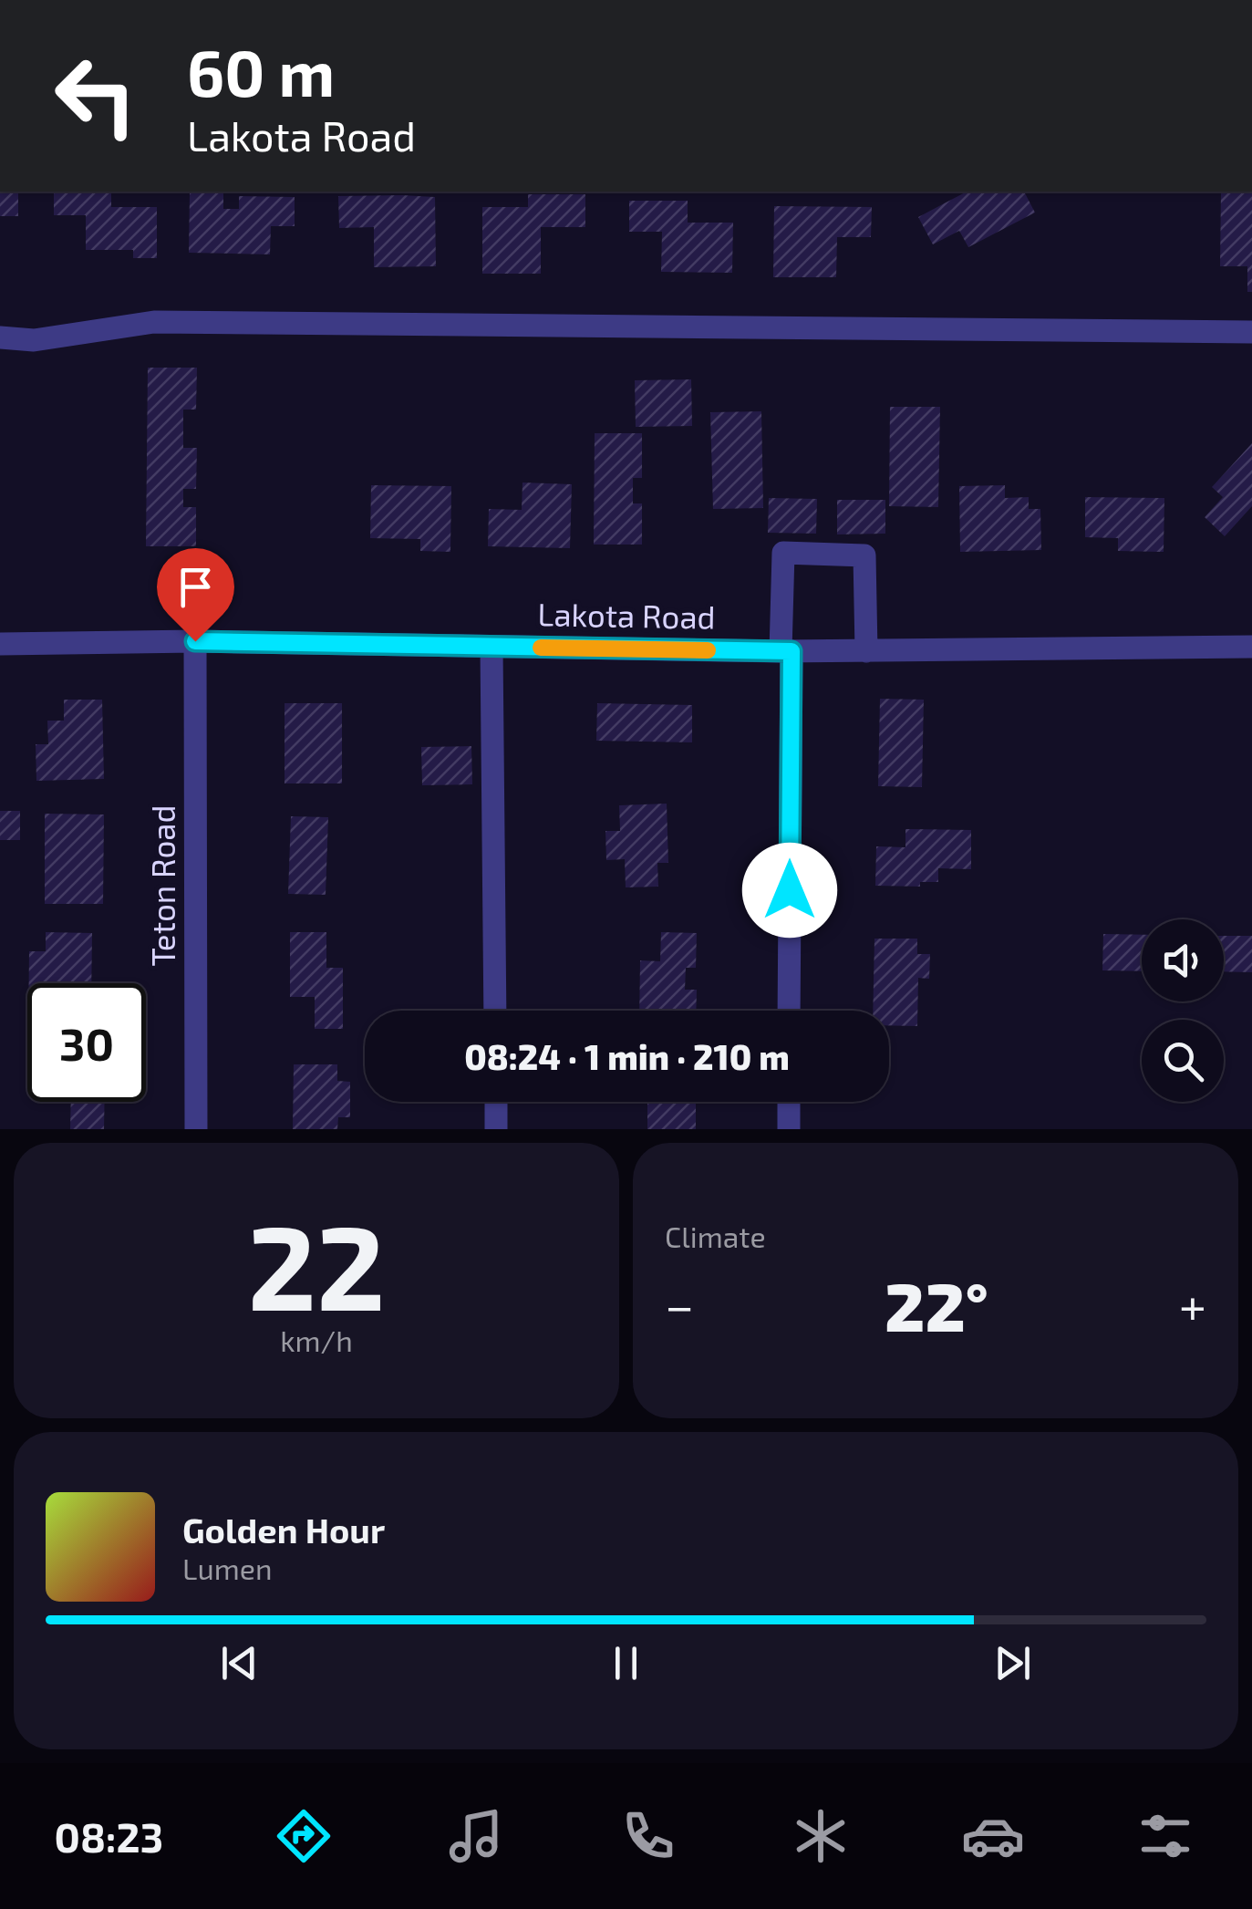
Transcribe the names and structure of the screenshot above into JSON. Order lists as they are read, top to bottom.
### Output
{
  "streets": {
    "street": ["Lakota Road", "Teton Road"]
  },
  "crossings": [
    ["Lakota Road", "Teton Road"]
  ],
  "page": {
    "turn": ["60 m", "Lakota Road"],
    "limit": "30",
    "trip": "08:24 · 1 min · 210 m",
    "tile": [
      ["22", "km/h"],
      "Climate"
    ],
    "heat": ["−", "22°", "+"],
    "song": ["Golden Hour", "Lumen"],
    "tabs": "08:23"
  }
}
